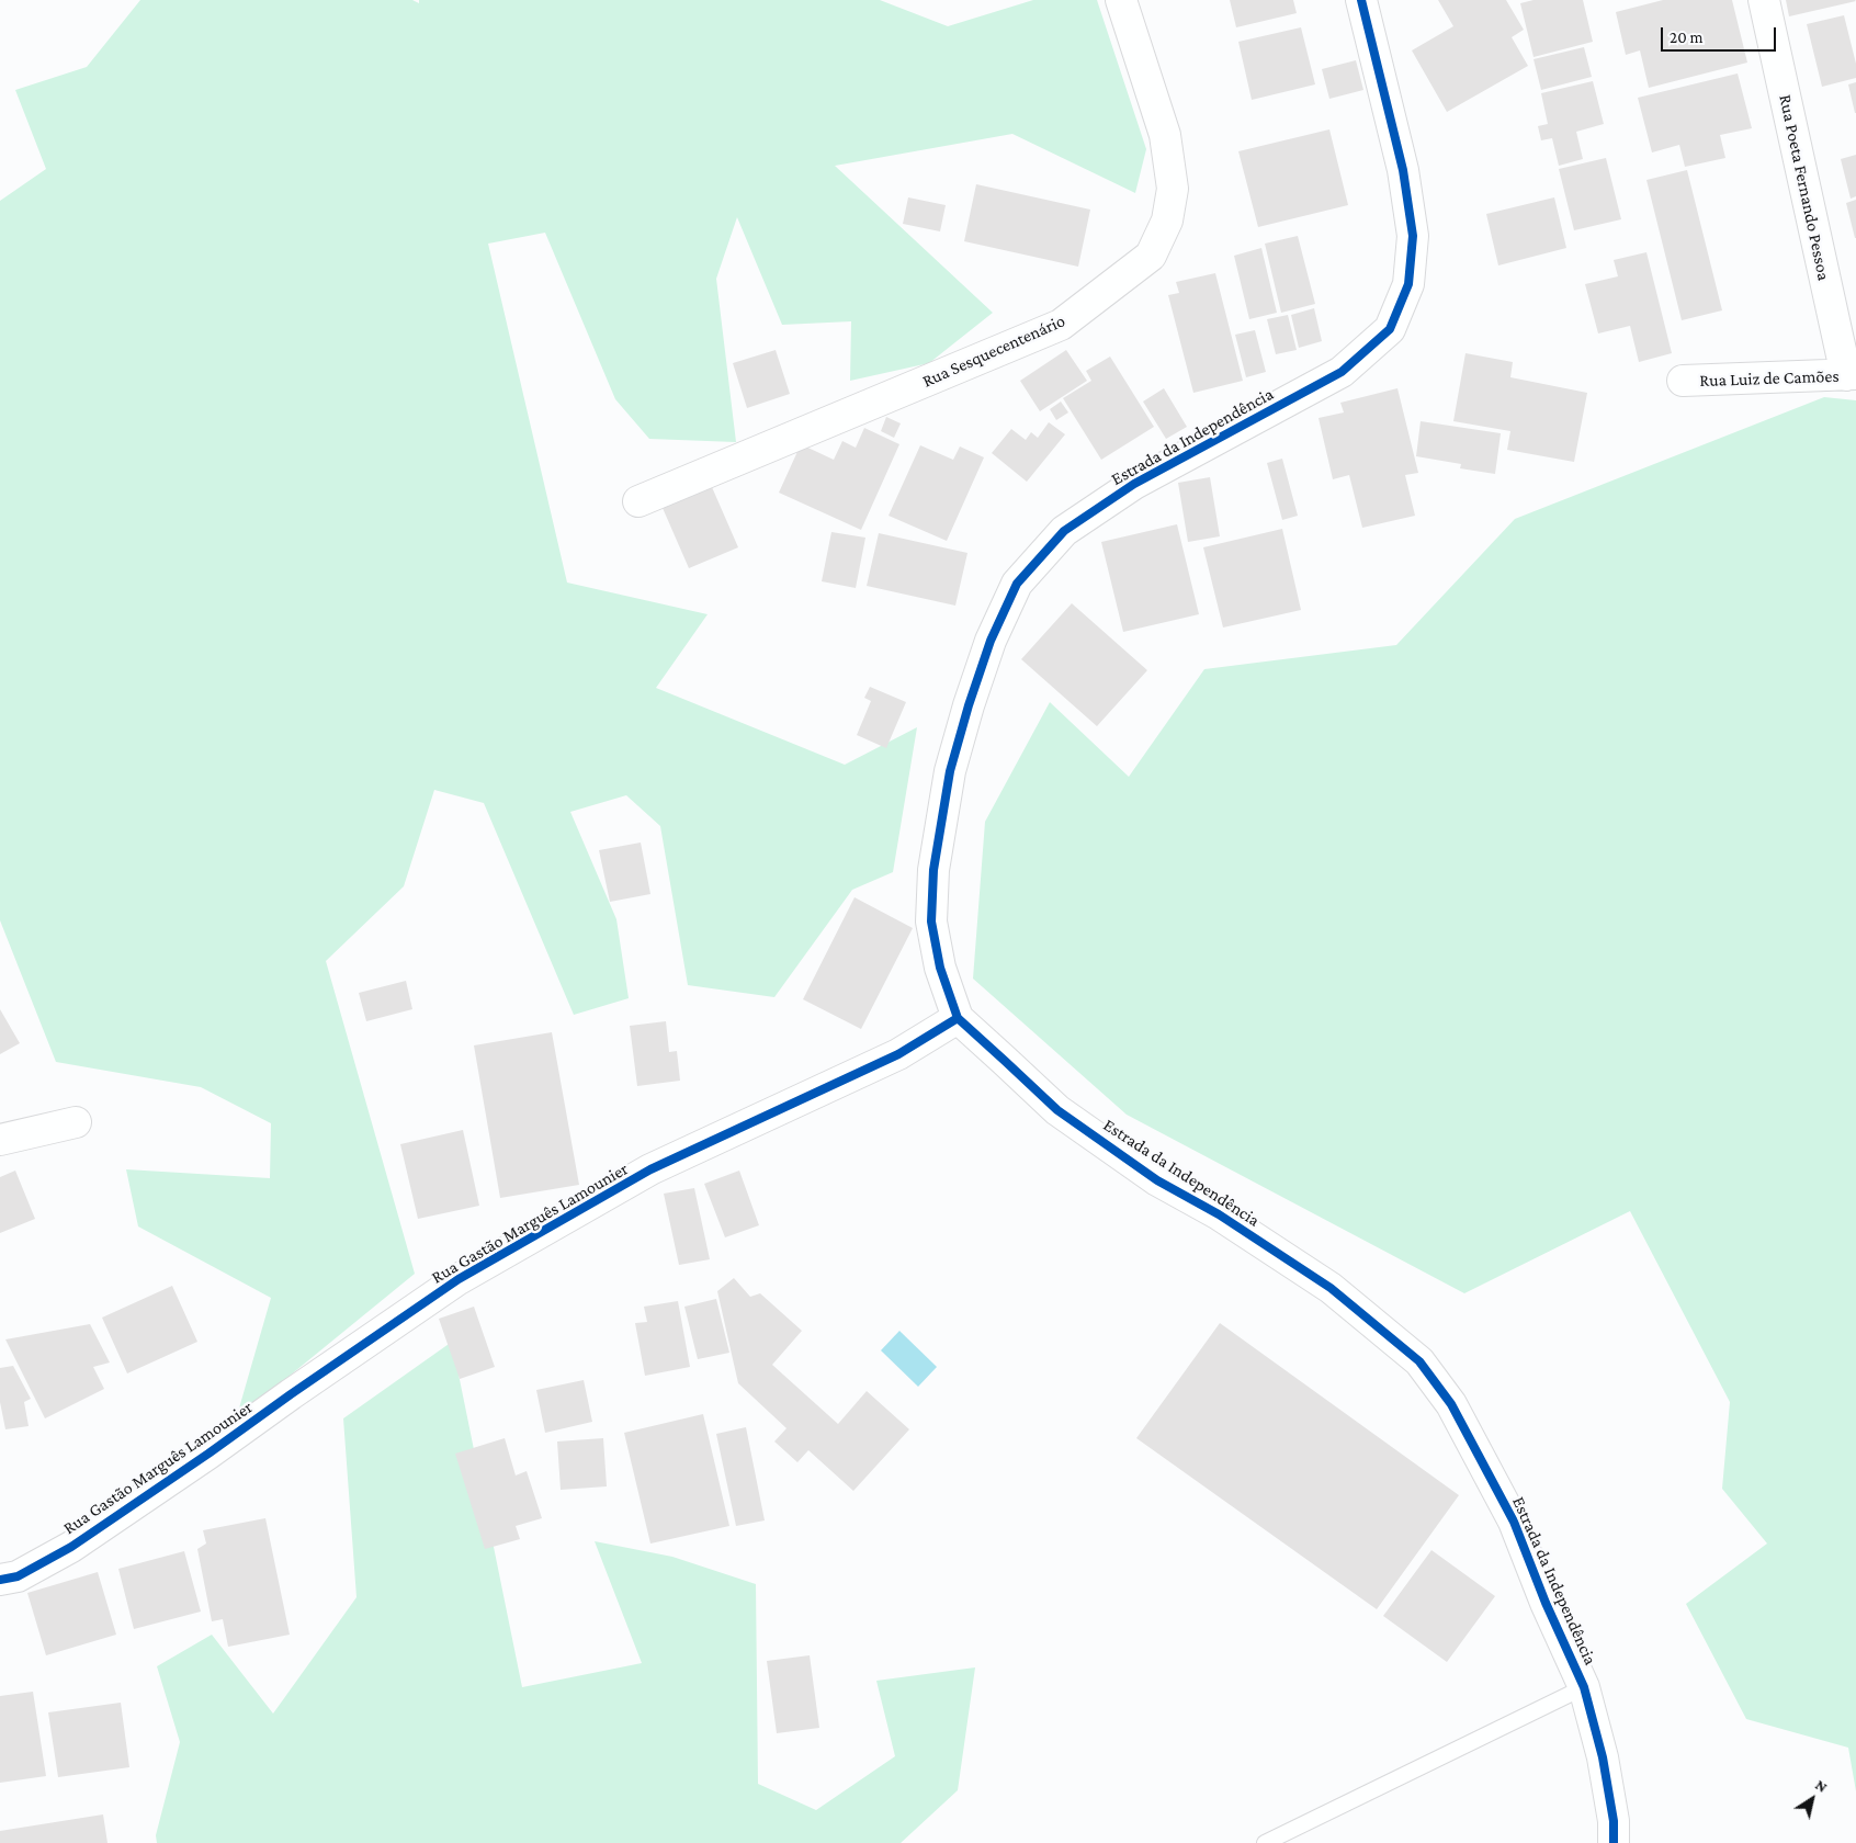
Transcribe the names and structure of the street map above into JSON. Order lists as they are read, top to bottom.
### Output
{
  "streets": {
    "street": [
      "Rua Poeta Fernando Pessoa",
      "Rua Sesquecentenário",
      "Rua Luiz de Camões",
      "Estrada da Independência",
      "Rua Gastão Marguês Lamounier"
    ]
  },
  "crossings": [
    ["Rua Poeta Fernando Pessoa", "Rua Luiz de Camões"],
    ["Estrada da Independência", "Rua Gastão Marguês Lamounier"]
  ],
  "scale_bar": "20 m",
  "north": "top right"
}
